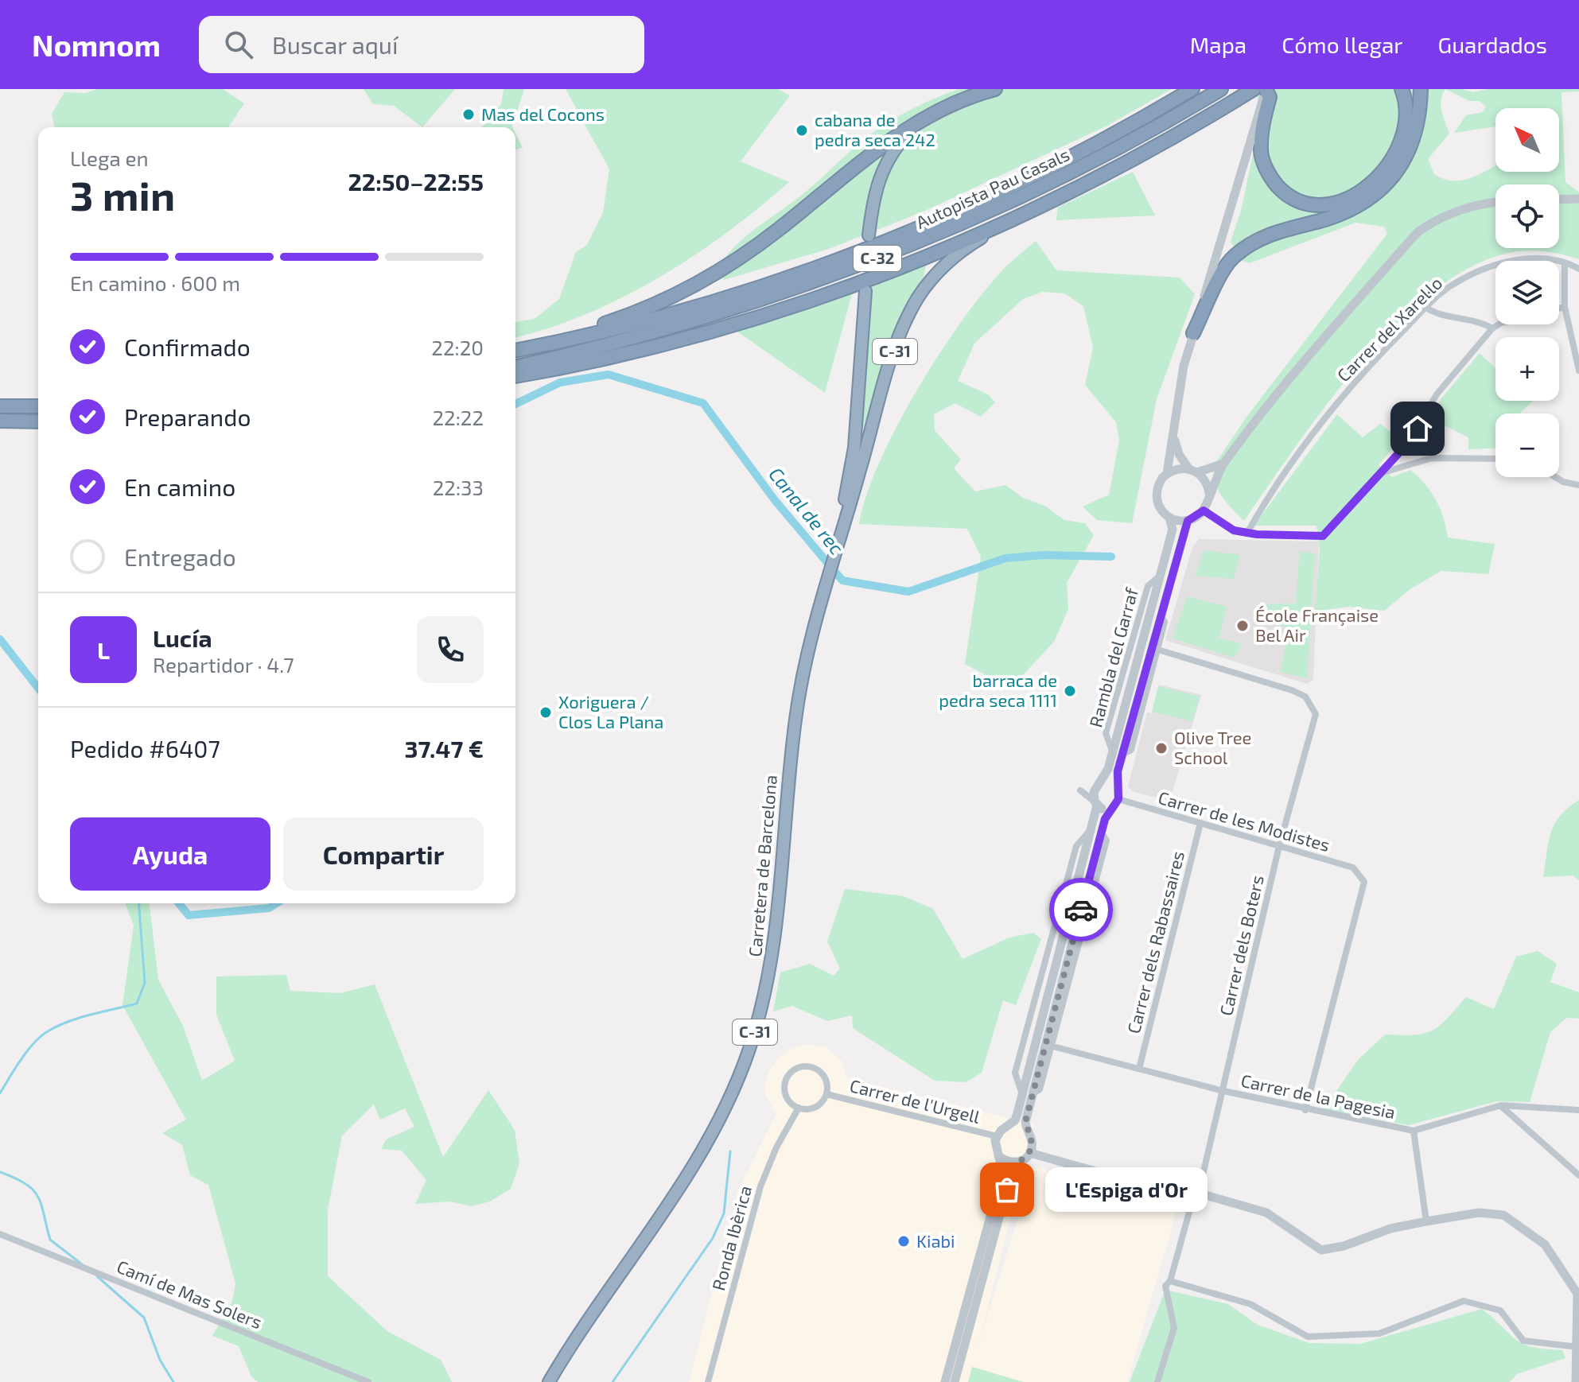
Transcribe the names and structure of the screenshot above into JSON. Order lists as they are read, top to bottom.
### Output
{
  "streets": {
    "highway": [
      "Autopista Pau Casals",
      "C-32",
      "C-31",
      "Carretera de Barcelona"
    ],
    "street": [
      "Carrer del Xarel·lo",
      "Rambla del Garraf",
      "Carrer de les Modistes",
      "Carrer dels Rabassaires",
      "Carrer dels Boters",
      "Carrer de la Pagesia",
      "Carrer de l'Urgell",
      "Ronda Ibèrica",
      "Camí de Mas Solers"
    ]
  },
  "crossings": [
    ["C-31", "Carretera de Barcelona"],
    ["Rambla del Garraf", "Carrer de les Modistes"],
    ["Rambla del Garraf", "Carrer dels Boters"],
    ["Rambla del Garraf", "Carrer de la Pagesia"],
    ["Rambla del Garraf", "Carrer de l'Urgell"],
    ["Carrer de les Modistes", "Carrer dels Rabassaires"],
    ["Carrer de les Modistes", "Carrer dels Boters"],
    ["Carrer de les Modistes", "Carrer de la Pagesia"],
    ["Carrer dels Rabassaires", "Carrer de la Pagesia"],
    ["Carrer dels Boters", "Carrer de la Pagesia"],
    ["Carrer de l'Urgell", "Ronda Ibèrica"]
  ],
  "water": ["Canal de rec"],
  "places": [
    "Mas del Cocons",
    "cabana de pedra seca 242",
    "École Française Bel Air",
    "barraca de pedra seca 1111",
    "Xoriguera / Clos La Plana",
    "Olive Tree School",
    "L'Espiga d'Or",
    "Kiabi"
  ],
  "north": "top left",
  "page": {
    "header": "Nomnom",
    "search": "Buscar aquí",
    "nav": ["Mapa", "Cómo llegar", "Guardados"],
    "map_buttons": ["+", "−"],
    "heading": ["3 min", "Llega en", "22:50–22:55"],
    "panel": [
      "Lucía",
      "Repartidor · 4.7",
      "Pedido #6407",
      "37.47 €"
    ],
    "bar": "En camino · 600 m",
    "list": [
      ["Confirmado", "22:20"],
      ["Preparando", "22:22"],
      ["En camino", "22:33"],
      "Entregado"
    ],
    "round": "L",
    "buttons": ["Ayuda", "Compartir"],
    "bubble": "L'Espiga d'Or"
  }
}
